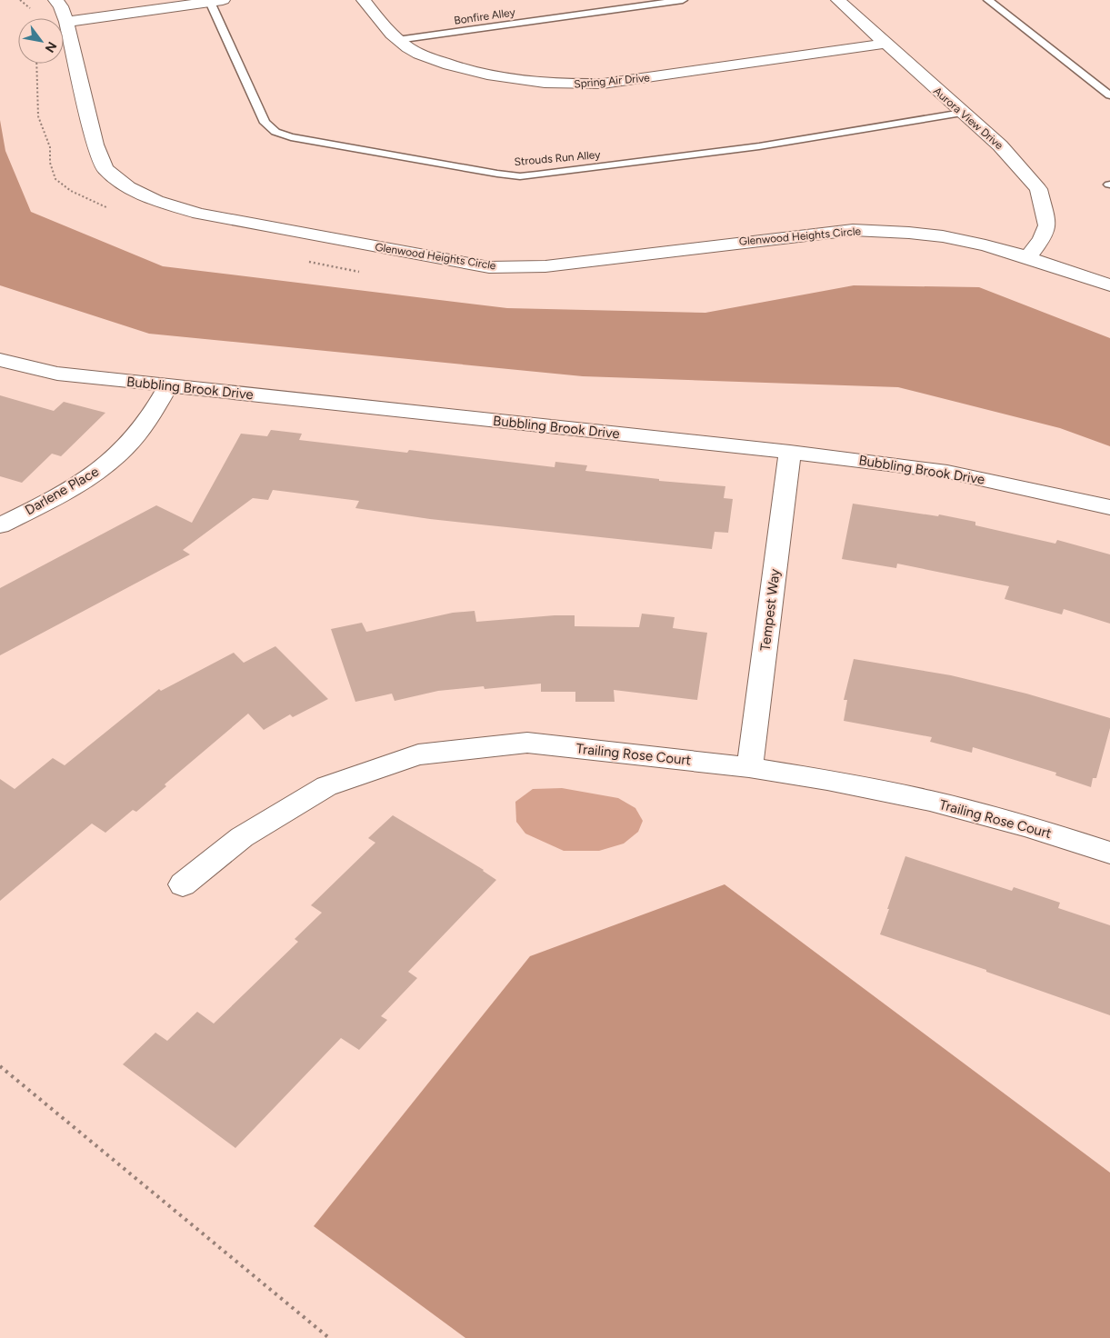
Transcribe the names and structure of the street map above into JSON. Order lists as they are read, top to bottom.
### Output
{
  "streets": {
    "street": [
      "Spring Air Drive",
      "Aurora View Drive",
      "Glenwood Heights Circle",
      "Bubbling Brook Drive",
      "Darlene Place",
      "Tempest Way",
      "Trailing Rose Court"
    ],
    "lane": ["Bonfire Alley", "Strouds Run Alley"]
  },
  "crossings": [
    ["Bonfire Alley", "Spring Air Drive"],
    ["Spring Air Drive", "Aurora View Drive"],
    ["Aurora View Drive", "Strouds Run Alley"],
    ["Aurora View Drive", "Glenwood Heights Circle"],
    ["Bubbling Brook Drive", "Darlene Place"],
    ["Bubbling Brook Drive", "Tempest Way"],
    ["Tempest Way", "Trailing Rose Court"]
  ],
  "north": "bottom right"
}
